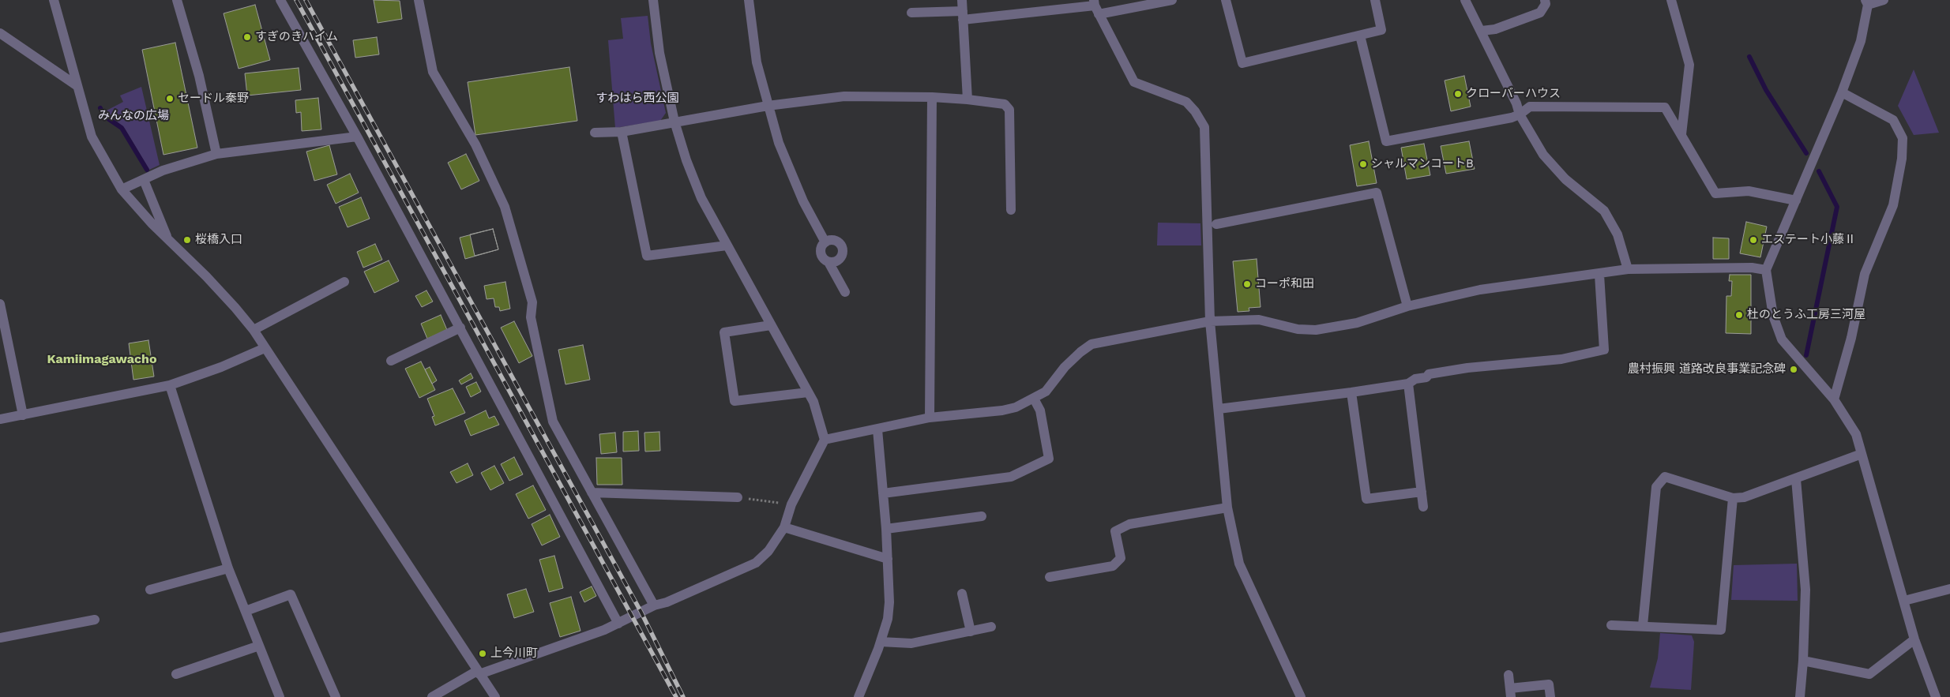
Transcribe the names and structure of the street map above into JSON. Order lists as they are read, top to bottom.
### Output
{
  "districts": ["Kamiimagawacho"],
  "parks": ["すわはら西公園", "みんなの広場"],
  "places": [
    "すぎのきハイム",
    "クローバーハウス",
    "セードル秦野",
    "シャルマンコートB",
    "桜橋入口",
    "エステート小藤Ⅱ",
    "コーポ和田",
    "杜のとうふ工房三河屋",
    "農村振興 道路改良事業記念碑",
    "上今川町"
  ]
}
